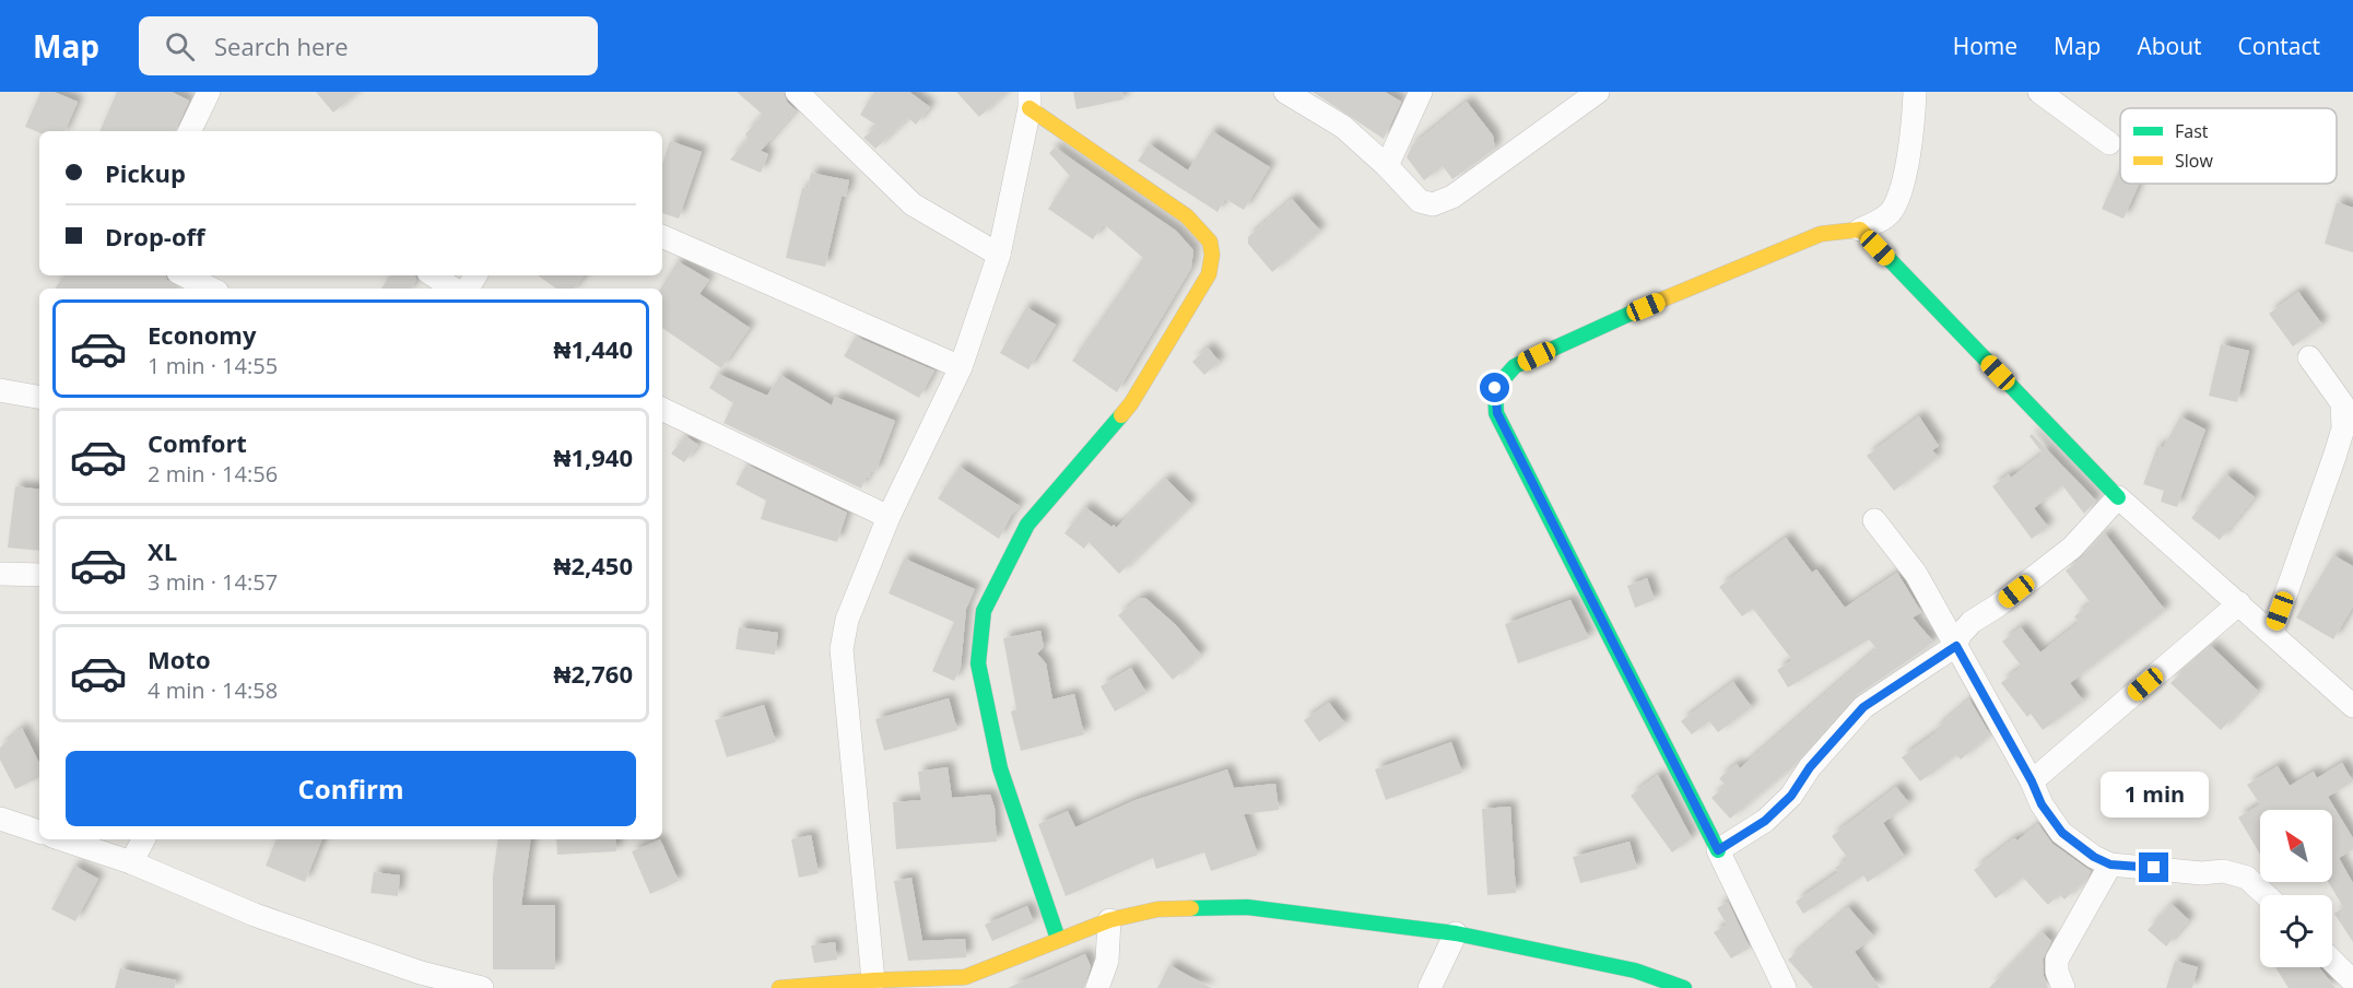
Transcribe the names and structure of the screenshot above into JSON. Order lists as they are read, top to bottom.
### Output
{
  "legend": ["Fast", "Slow"],
  "north": "top left",
  "page": {
    "header": "Map",
    "search": "Search here",
    "nav": [
      "Home",
      "Map",
      "About",
      "Contact"
    ],
    "banner": ["Pickup", "Drop-off"],
    "list": [
      {
        "name": "Economy",
        "note": "1 min · 14:55",
        "value": "₦1,440"
      },
      {
        "name": "Comfort",
        "note": "2 min · 14:56",
        "value": "₦1,940"
      },
      {
        "name": "XL",
        "note": "3 min · 14:57",
        "value": "₦2,450"
      },
      {
        "name": "Moto",
        "note": "4 min · 14:58",
        "value": "₦2,760"
      }
    ],
    "buttons": "Confirm",
    "bubble": "1 min"
  }
}
